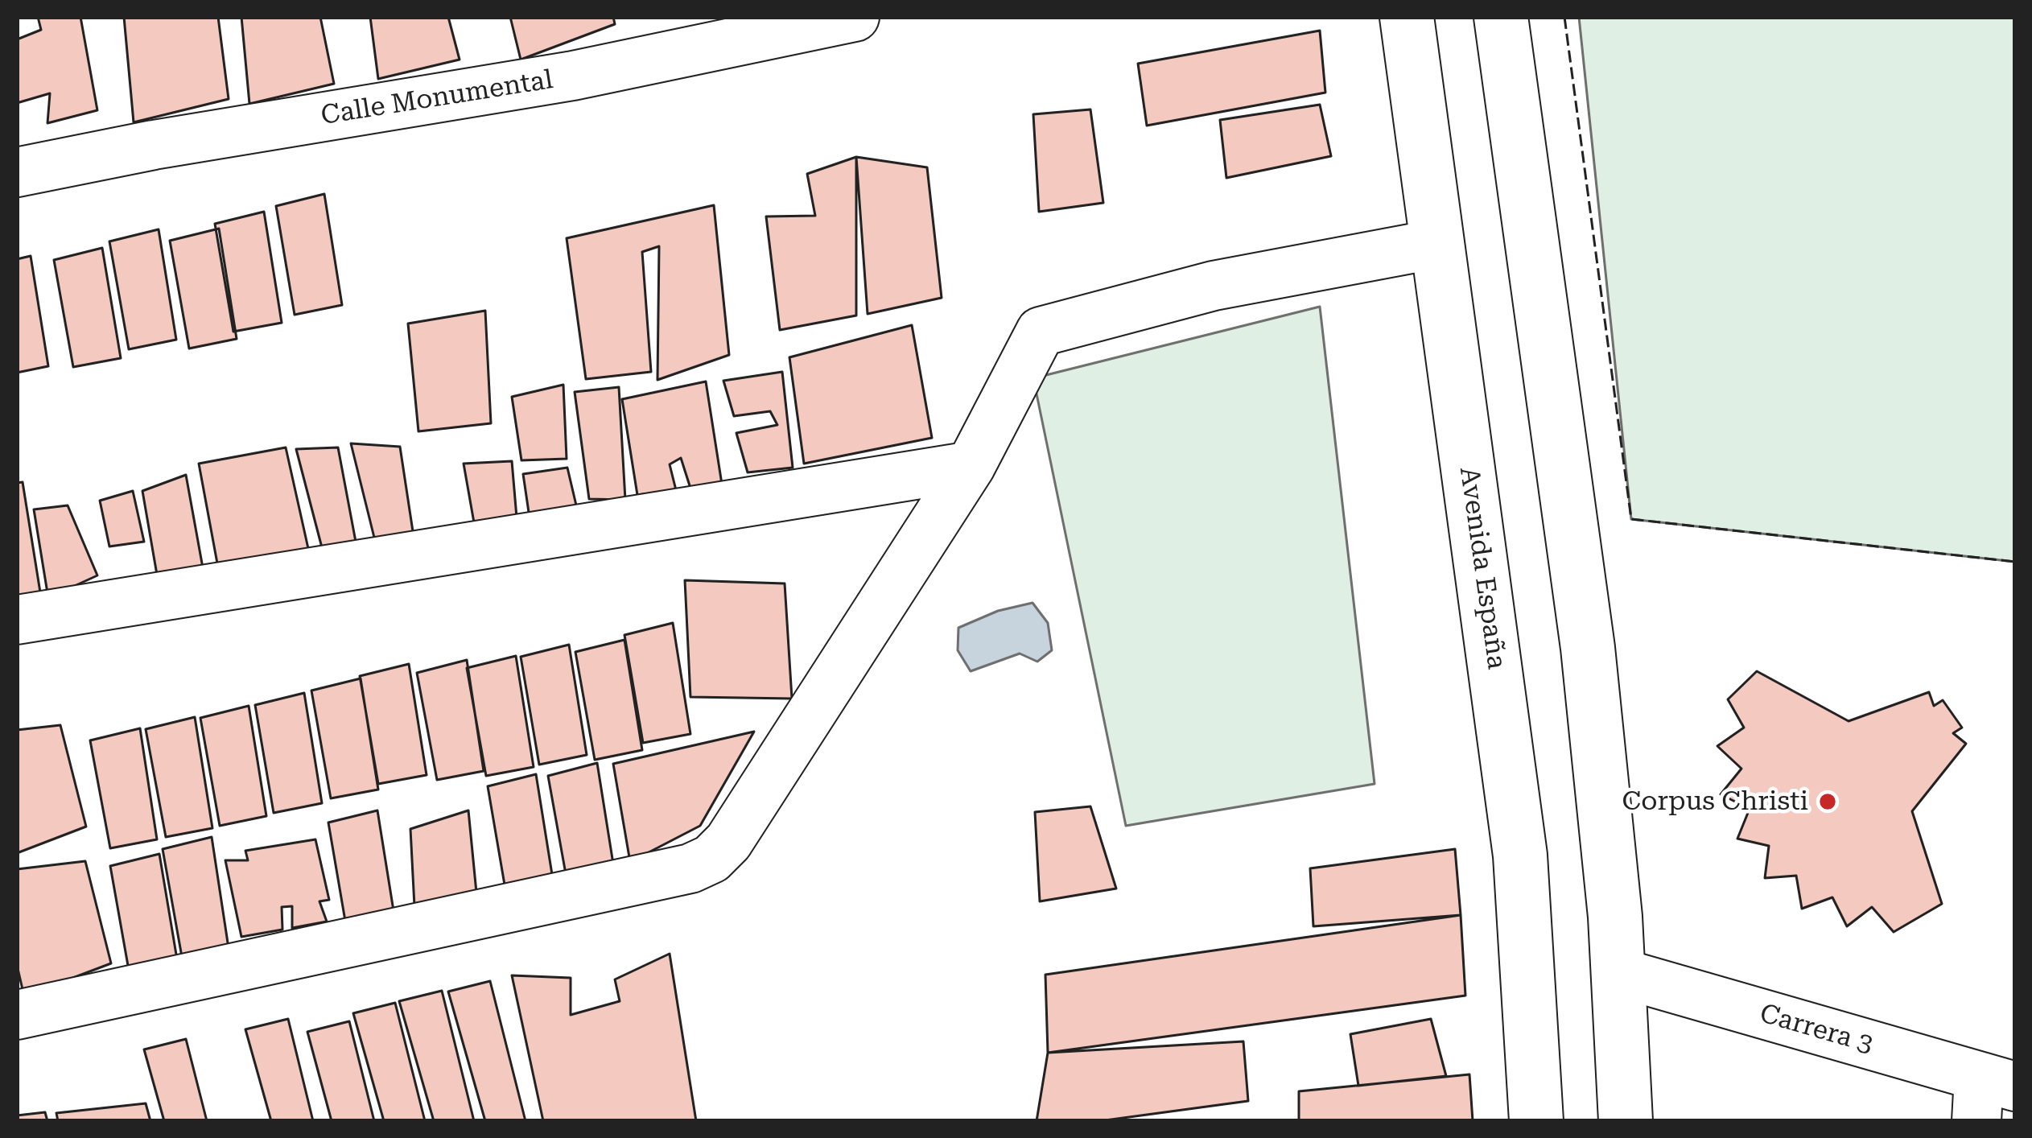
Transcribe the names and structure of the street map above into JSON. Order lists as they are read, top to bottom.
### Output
{
  "streets": {
    "street": ["Calle Monumental", "Avenida España", "Carrera 3"]
  },
  "places": ["Corpus Christi"]
}
